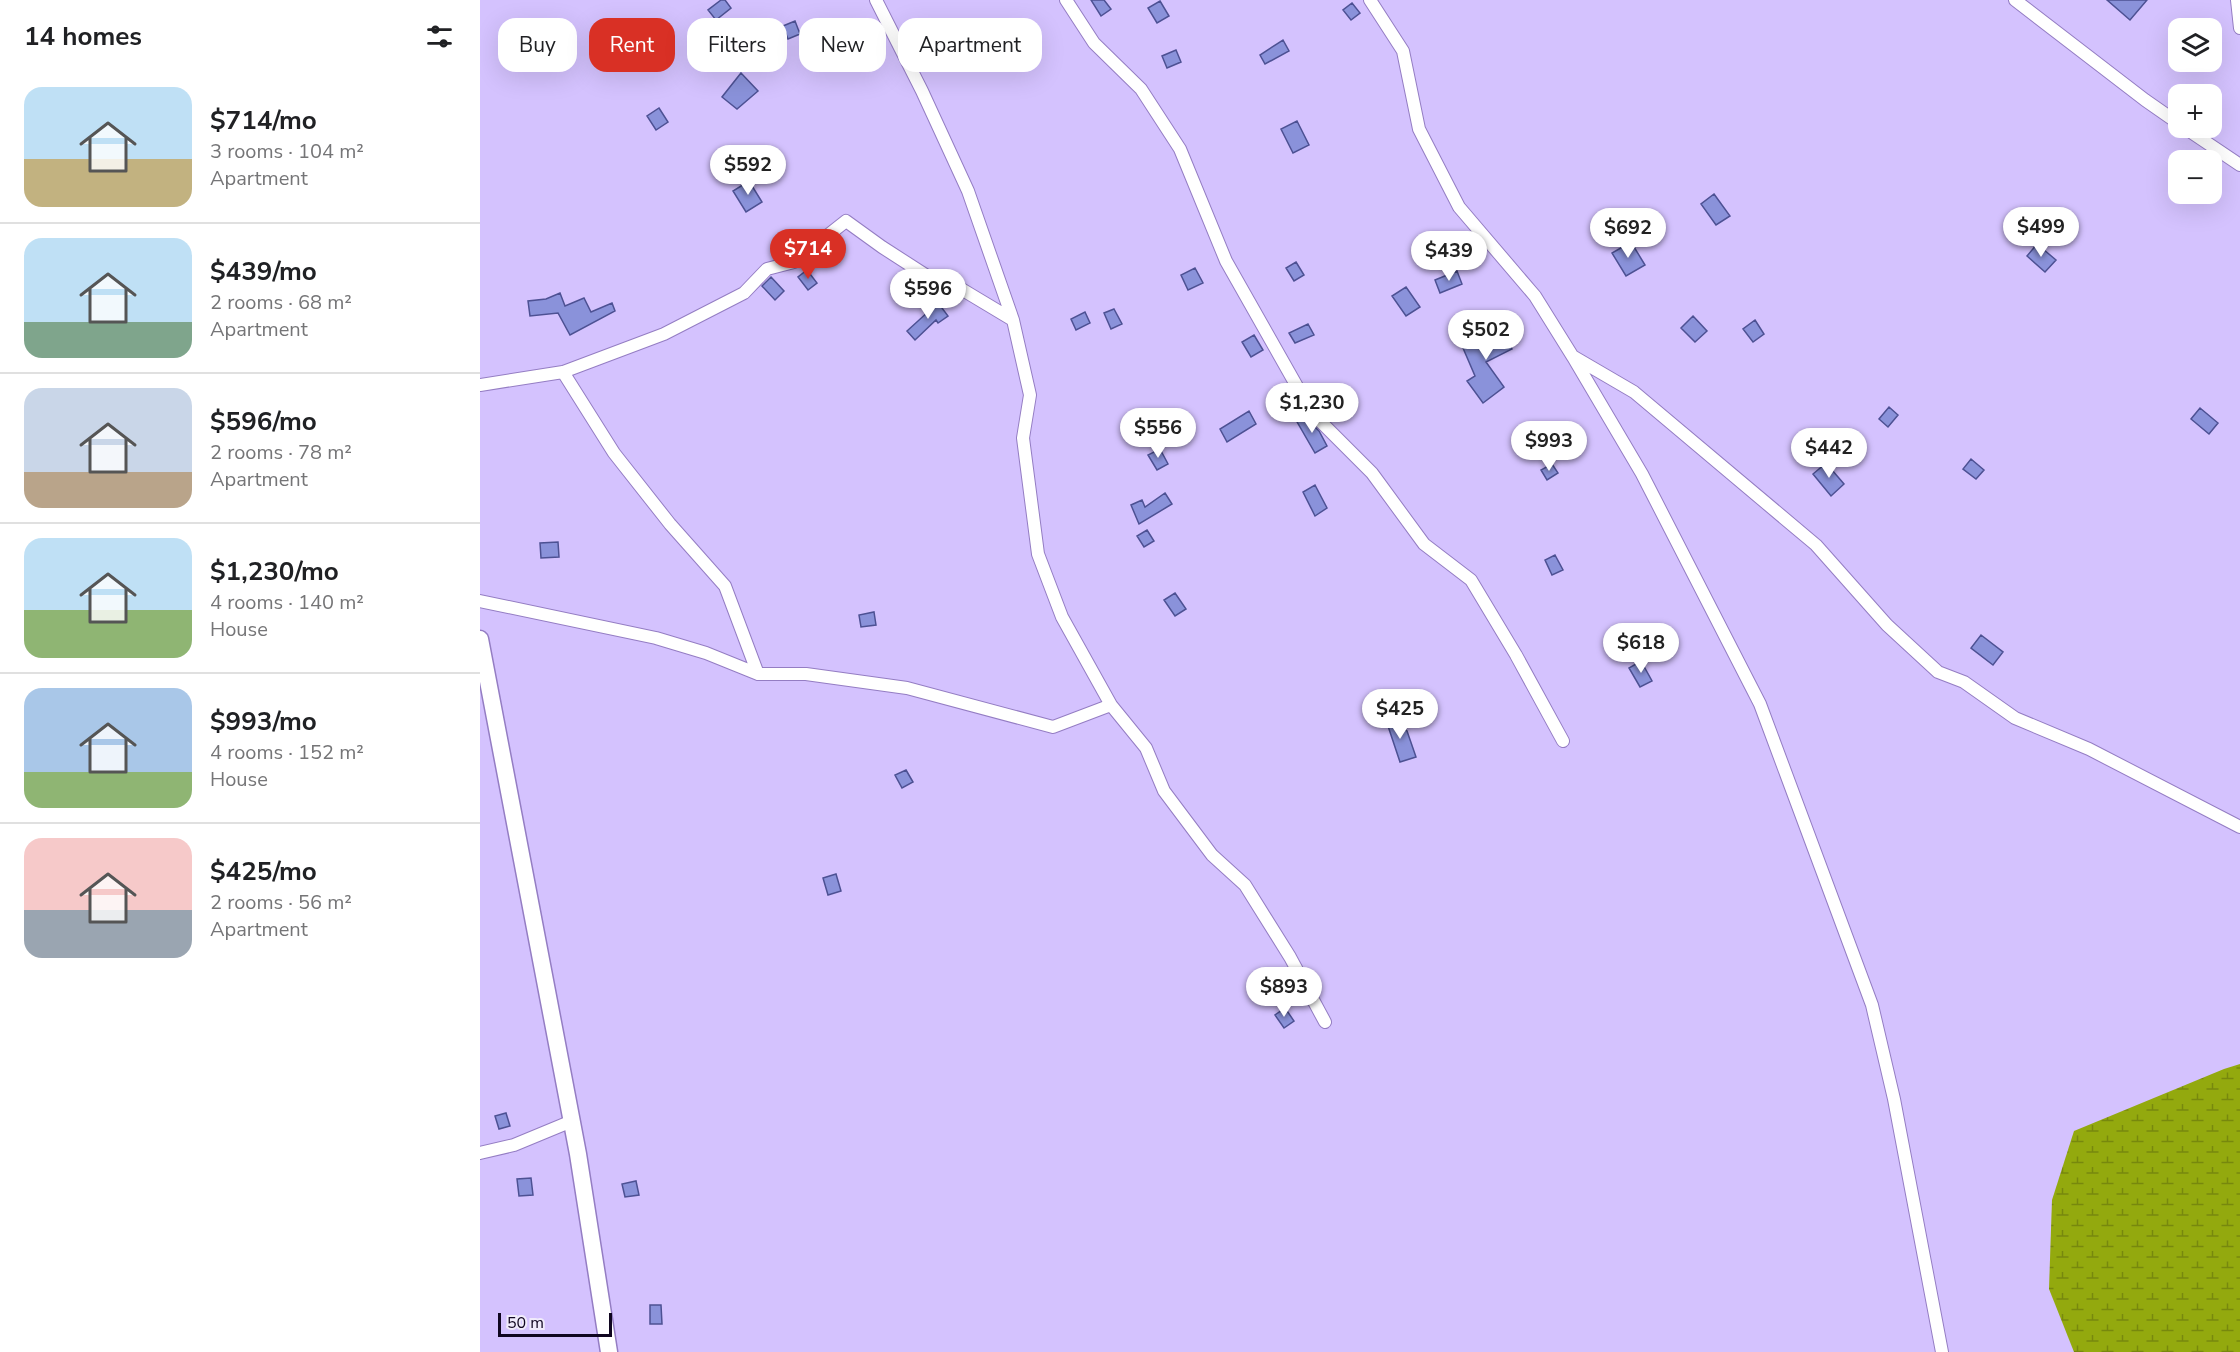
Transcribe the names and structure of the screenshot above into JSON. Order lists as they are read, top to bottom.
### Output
{
  "scale_bar": "50 m",
  "page": {
    "heading": "14 homes",
    "map_buttons": ["+", "−"],
    "chip": [
      "Buy",
      "Rent",
      "Filters",
      "New",
      "Apartment"
    ],
    "list": [
      {
        "name": "$714/mo",
        "note": "3 rooms · 104 m² · Apartment"
      },
      {
        "name": "$439/mo",
        "note": "2 rooms · 68 m² · Apartment"
      },
      {
        "name": "$596/mo",
        "note": "2 rooms · 78 m² · Apartment"
      },
      {
        "name": "$1,230/mo",
        "note": "4 rooms · 140 m² · House"
      },
      {
        "name": "$993/mo",
        "note": "4 rooms · 152 m² · House"
      },
      {
        "name": "$425/mo",
        "note": "2 rooms · 56 m² · Apartment"
      }
    ],
    "price": [
      "$592",
      "$499",
      "$692",
      "$714",
      "$439",
      "$596",
      "$502",
      "$1,230",
      "$556",
      "$993",
      "$442",
      "$618",
      "$425",
      "$893"
    ],
    "scale": "50 m"
  }
}
